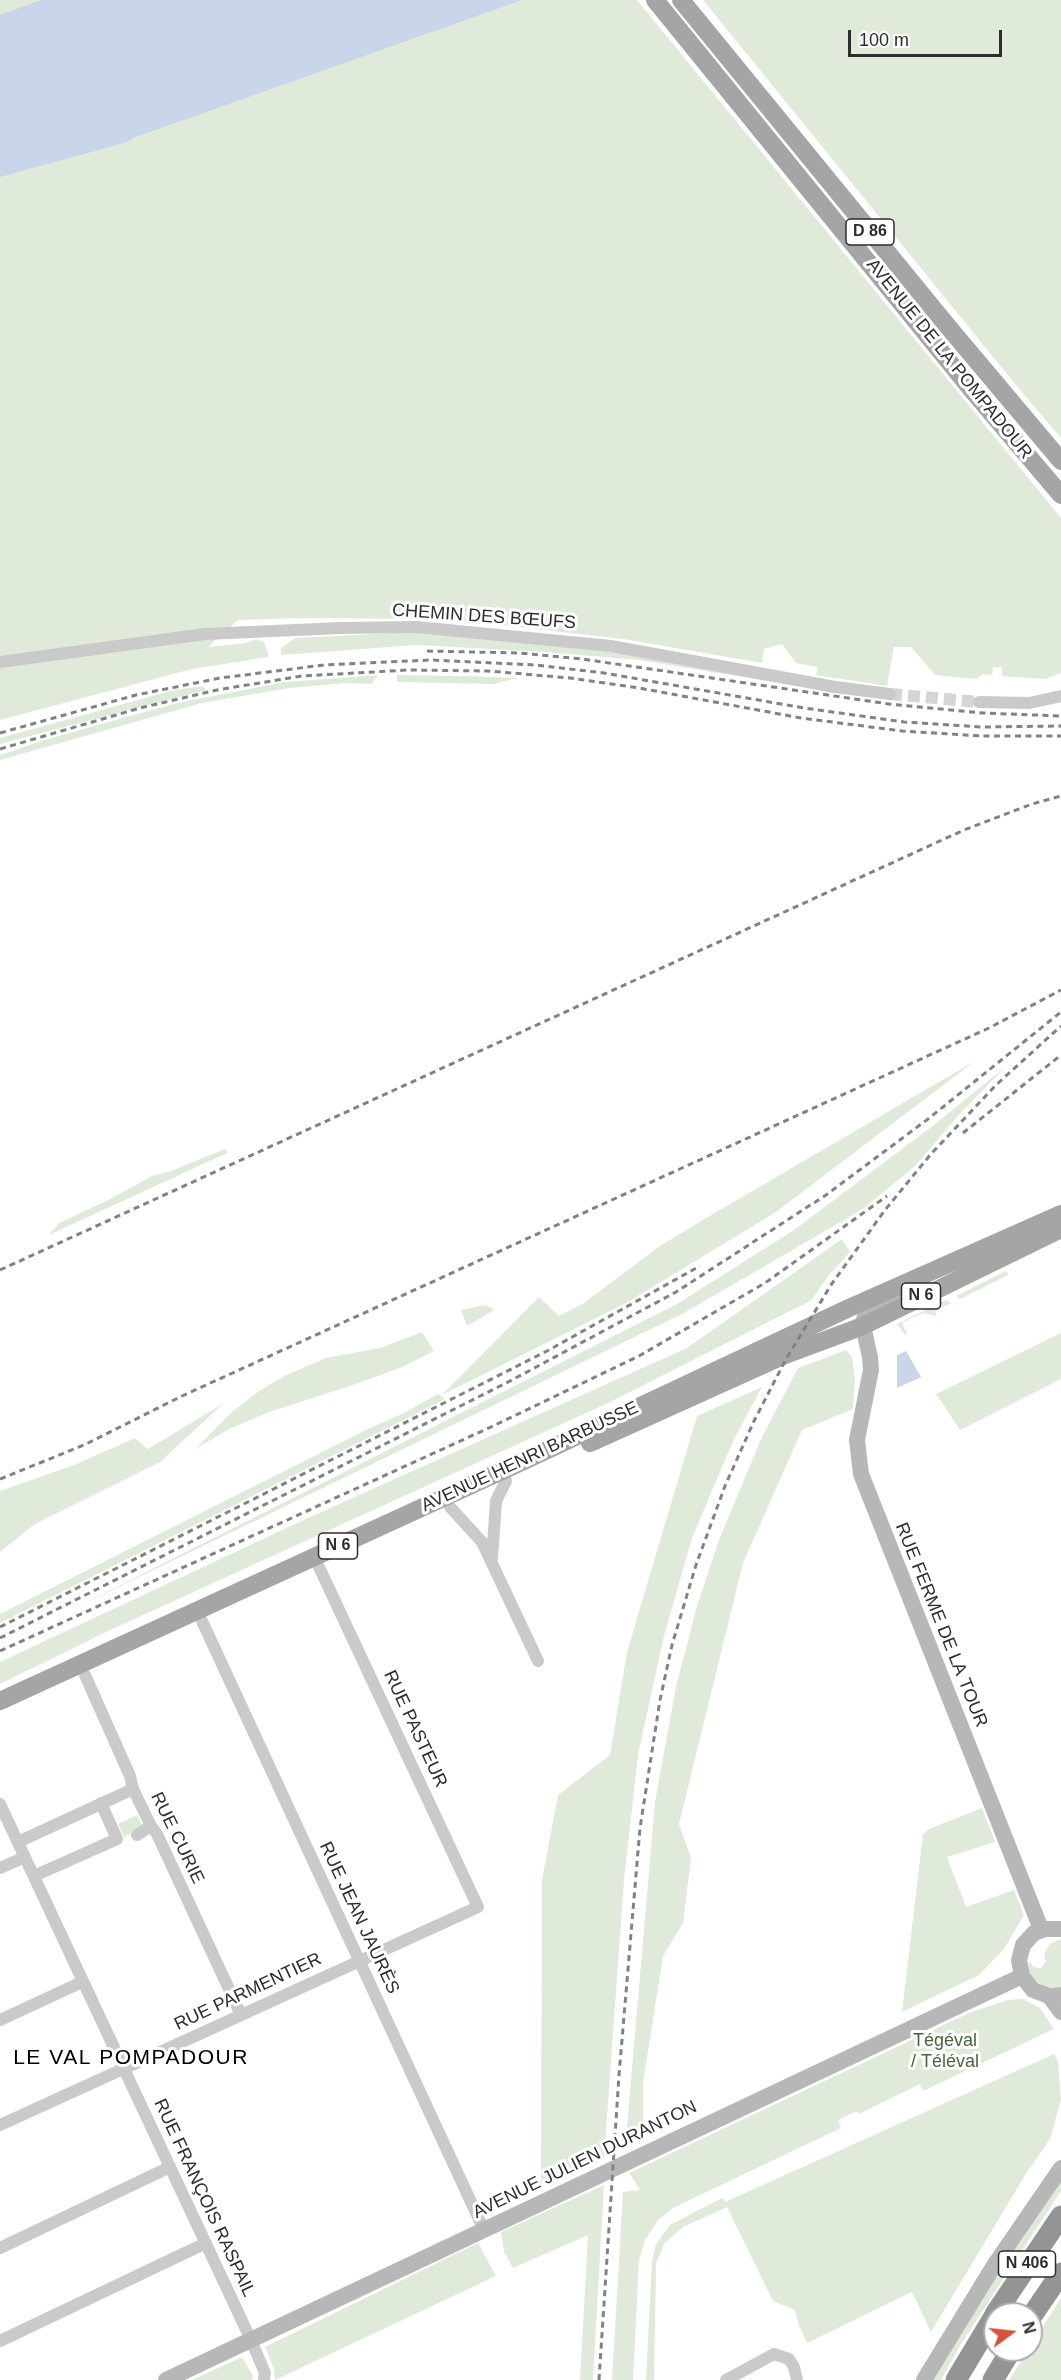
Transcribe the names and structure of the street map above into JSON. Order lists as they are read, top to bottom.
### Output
{
  "streets": {
    "highway": ["N 406"],
    "main road": [
      "D 86",
      "AVENUE DE LA POMPADOUR",
      "N 6",
      "AVENUE HENRI BARBUSSE",
      "RUE FERME DE LA TOUR",
      "AVENUE JULIEN DURANTON"
    ],
    "street": [
      "CHEMIN DES BŒUFS",
      "RUE PASTEUR",
      "RUE CURIE",
      "RUE JEAN JAURÈS",
      "RUE PARMENTIER",
      "RUE FRANÇOIS RASPAIL"
    ]
  },
  "crossings": [
    ["AVENUE HENRI BARBUSSE", "RUE FERME DE LA TOUR"],
    ["AVENUE HENRI BARBUSSE", "RUE PASTEUR"],
    ["AVENUE HENRI BARBUSSE", "RUE CURIE"],
    ["AVENUE HENRI BARBUSSE", "RUE JEAN JAURÈS"],
    ["RUE PASTEUR", "RUE PARMENTIER"],
    ["RUE CURIE", "RUE PARMENTIER"],
    ["RUE JEAN JAURÈS", "RUE PARMENTIER"],
    ["RUE JEAN JAURÈS", "AVENUE JULIEN DURANTON"],
    ["RUE PARMENTIER", "RUE FRANÇOIS RASPAIL"],
    ["AVENUE JULIEN DURANTON", "RUE FRANÇOIS RASPAIL"]
  ],
  "districts": ["LE VAL POMPADOUR"],
  "parks": ["Tégéval / Téléval"],
  "scale_bar": "100 m",
  "north": "right"
}
